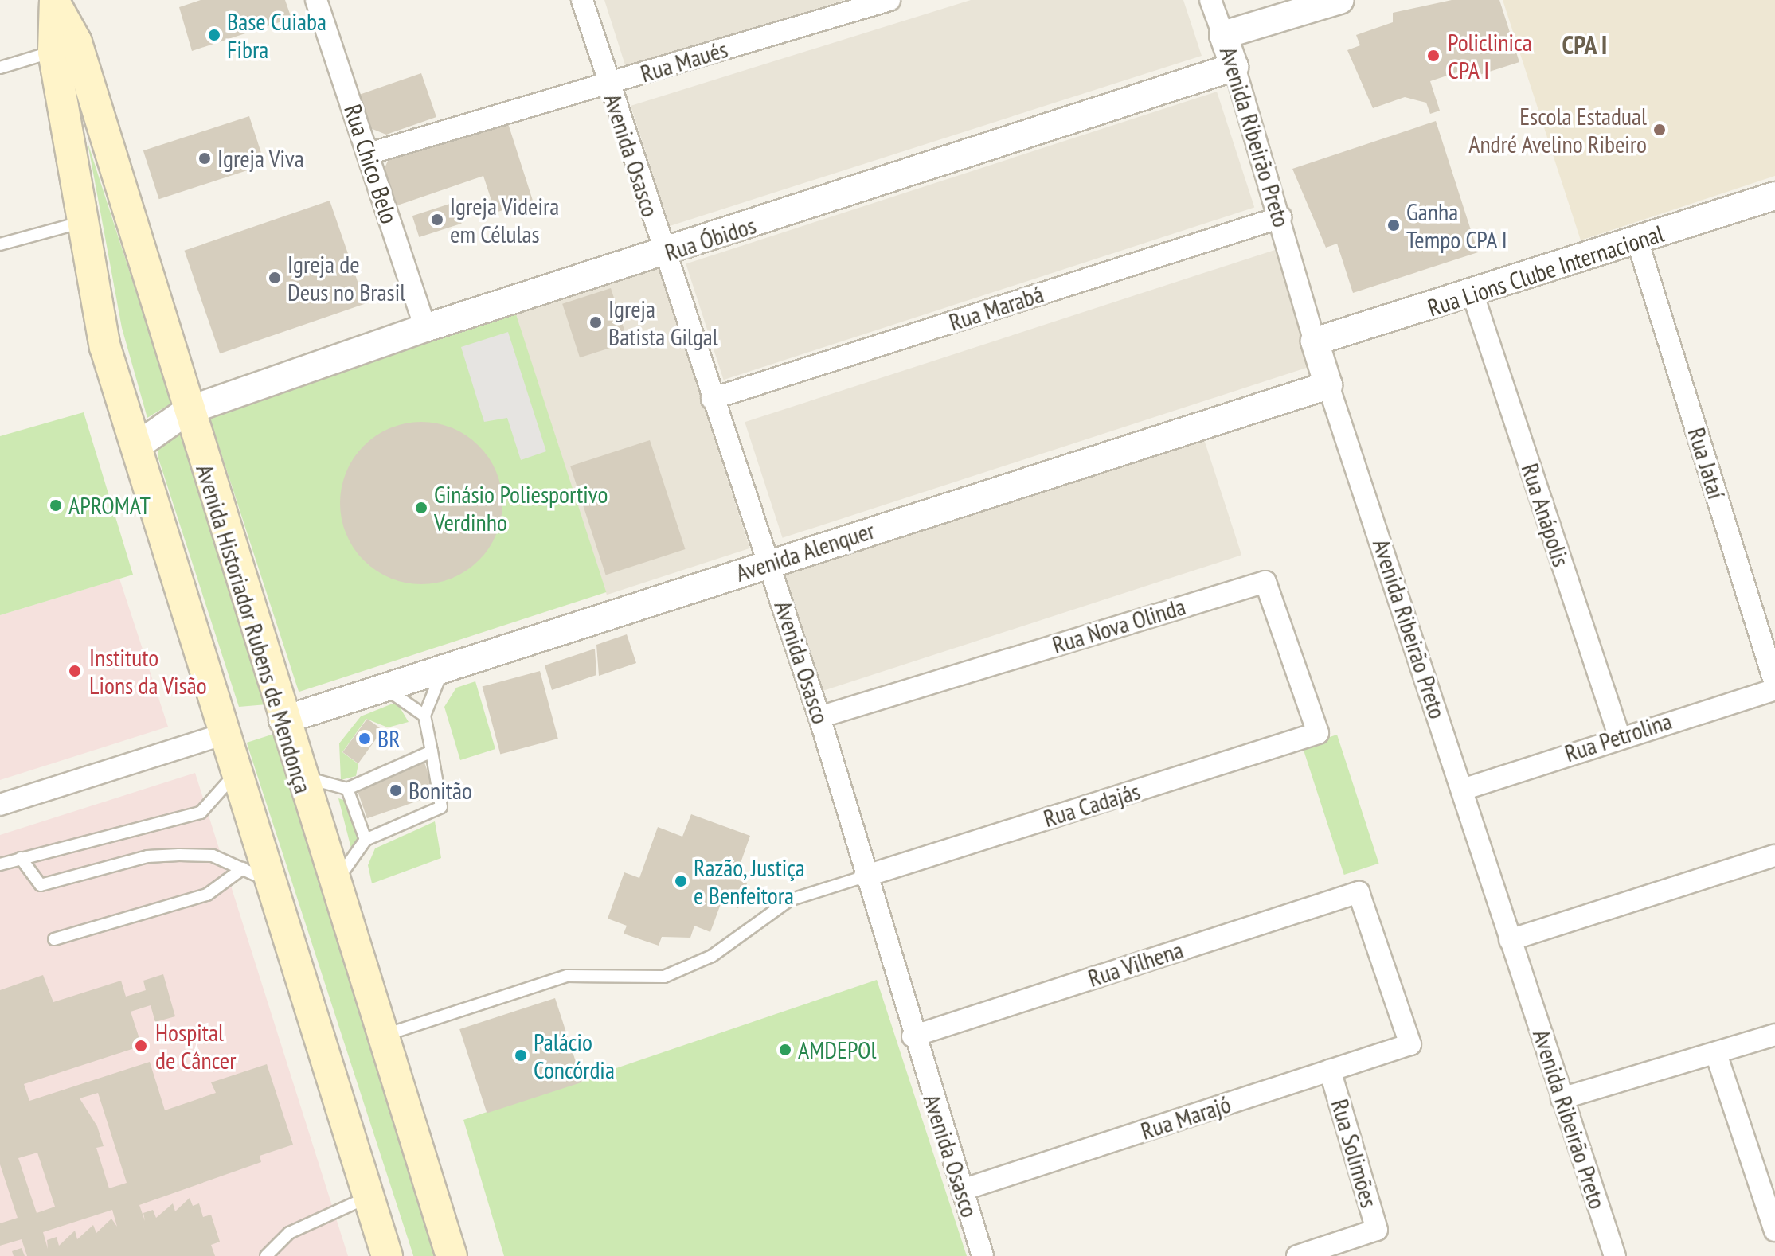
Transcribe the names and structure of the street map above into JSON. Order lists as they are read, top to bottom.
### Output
{
  "streets": {
    "main road": ["Avenida Historiador Rubens de Mendonça"],
    "street": [
      "Rua Maués",
      "Avenida Ribeirão Preto",
      "Avenida Osasco",
      "Rua Chico Belo",
      "Rua Óbidos",
      "Rua Lions Clube Internacional",
      "Rua Marabá",
      "Rua Jataí",
      "Rua Anápolis",
      "Avenida Alenquer",
      "Rua Nova Olinda",
      "Rua Petrolina",
      "Rua Cadajás",
      "Rua Vilhena",
      "Rua Marajó",
      "Rua Solimões"
    ]
  },
  "crossings": [
    ["Rua Maués", "Avenida Osasco"],
    ["Rua Maués", "Rua Chico Belo"],
    ["Avenida Ribeirão Preto", "Rua Óbidos"],
    ["Avenida Ribeirão Preto", "Rua Lions Clube Internacional"],
    ["Avenida Ribeirão Preto", "Rua Marabá"],
    ["Avenida Ribeirão Preto", "Avenida Alenquer"],
    ["Avenida Ribeirão Preto", "Rua Petrolina"],
    ["Avenida Osasco", "Rua Óbidos"],
    ["Avenida Osasco", "Rua Marabá"],
    ["Avenida Osasco", "Avenida Alenquer"],
    ["Avenida Osasco", "Rua Nova Olinda"],
    ["Avenida Osasco", "Rua Cadajás"],
    ["Avenida Osasco", "Rua Vilhena"],
    ["Avenida Osasco", "Rua Marajó"],
    ["Rua Chico Belo", "Rua Óbidos"],
    ["Rua Óbidos", "Avenida Historiador Rubens de Mendonça"],
    ["Rua Lions Clube Internacional", "Rua Jataí"],
    ["Rua Lions Clube Internacional", "Rua Anápolis"],
    ["Rua Anápolis", "Rua Petrolina"],
    ["Avenida Alenquer", "Avenida Historiador Rubens de Mendonça"],
    ["Rua Nova Olinda", "Rua Cadajás"],
    ["Rua Vilhena", "Rua Marajó"],
    ["Rua Marajó", "Rua Solimões"]
  ],
  "districts": ["CPA I"],
  "places": [
    "Base Cuiaba Fibra",
    "Policlinica CPA I",
    "Escola Estadual André Avelino Ribeiro",
    "Igreja Viva",
    "Igreja Videira em Células",
    "Ganha Tempo CPA I",
    "Igreja de Deus no Brasil",
    "Igreja Batista Gilgal",
    "APROMAT",
    "Ginásio Poliesportivo Verdinho",
    "Instituto Lions da Visão",
    "BR",
    "Bonitão",
    "Razão, Justiça e Benfeitora",
    "Hospital de Câncer",
    "AMDEPOl",
    "Palácio Concórdia"
  ]
}
